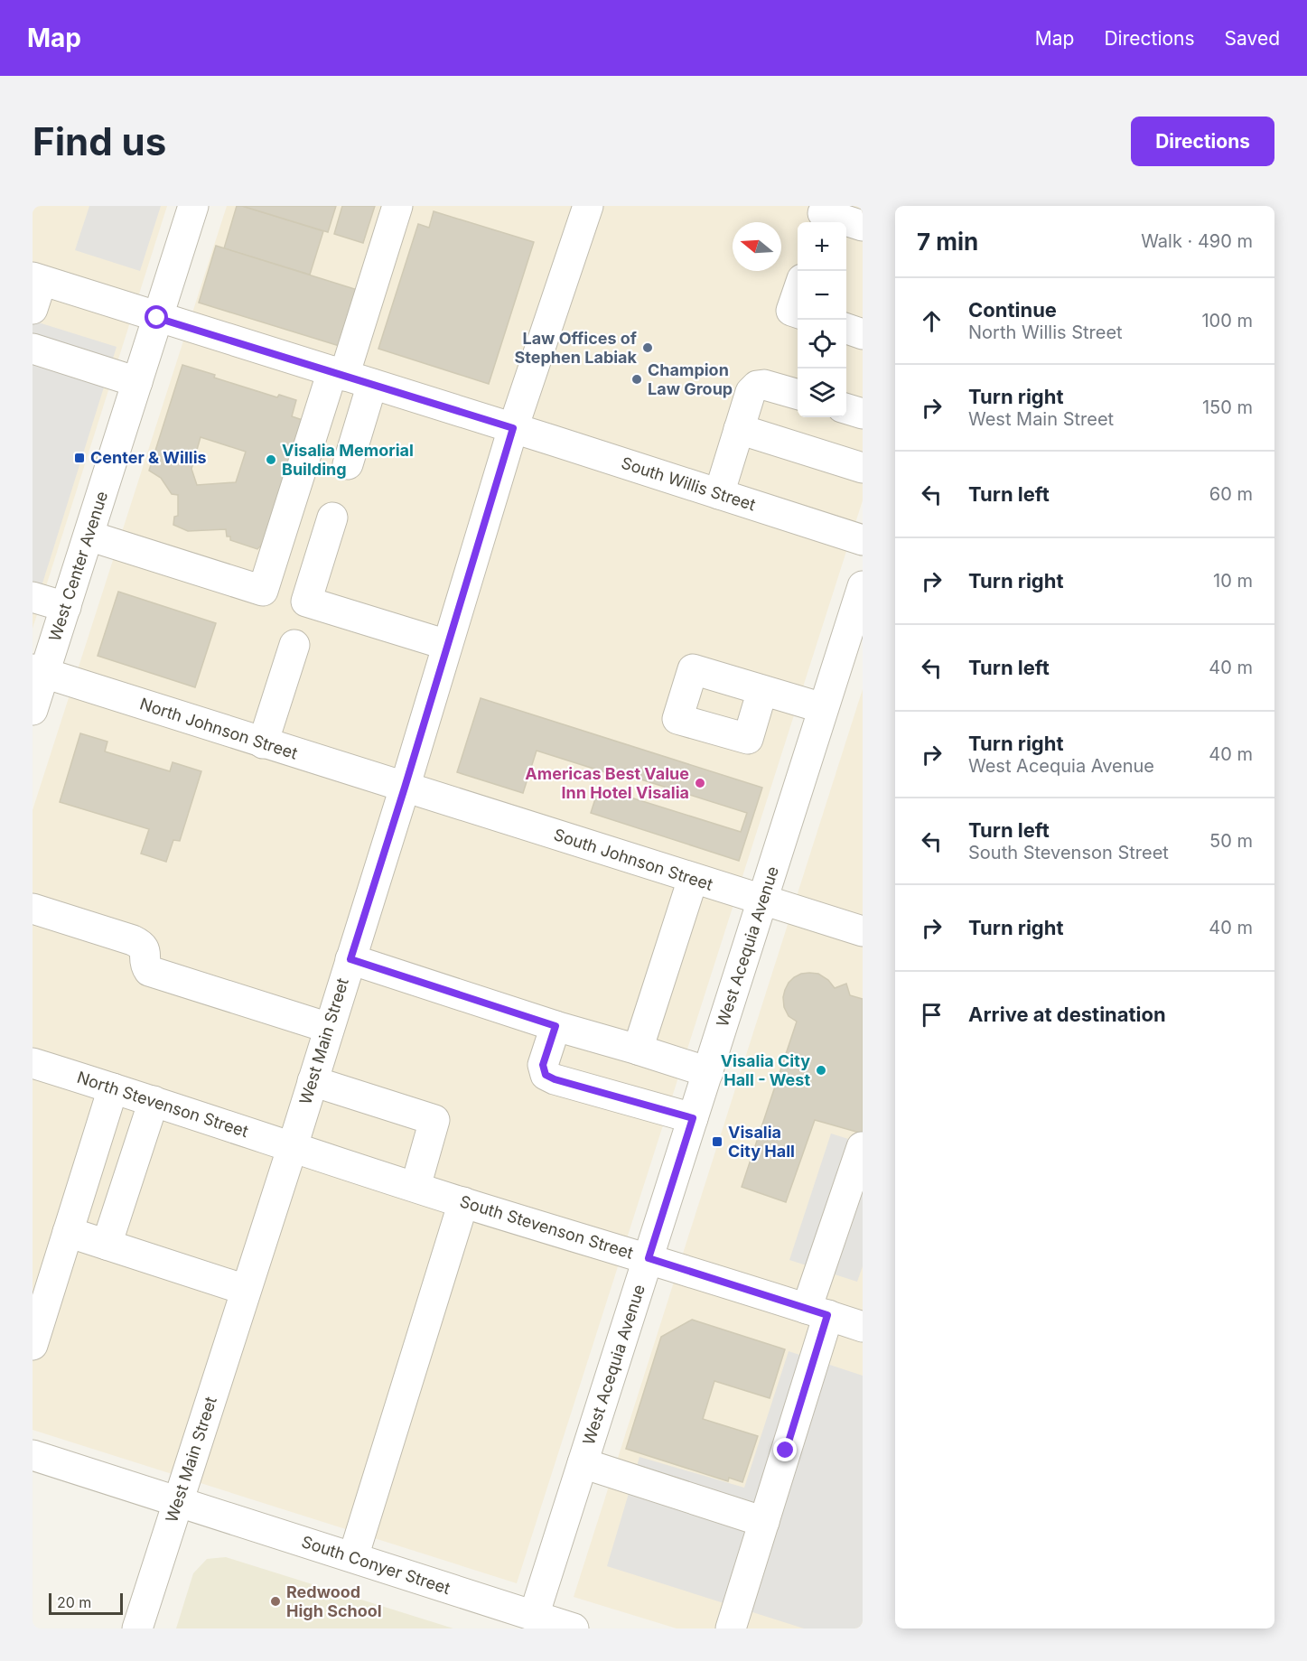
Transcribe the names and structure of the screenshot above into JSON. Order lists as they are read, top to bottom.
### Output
{
  "streets": {
    "street": [
      "South Willis Street",
      "West Center Avenue",
      "North Johnson Street",
      "South Johnson Street",
      "West Acequia Avenue",
      "West Main Street",
      "North Stevenson Street",
      "South Stevenson Street",
      "South Conyer Street"
    ]
  },
  "crossings": [
    ["South Willis Street", "West Center Avenue"],
    ["South Willis Street", "West Main Street"],
    ["West Center Avenue", "North Johnson Street"],
    ["North Johnson Street", "South Johnson Street"],
    ["North Johnson Street", "West Main Street"],
    ["South Johnson Street", "West Acequia Avenue"],
    ["South Johnson Street", "West Main Street"],
    ["West Acequia Avenue", "South Stevenson Street"],
    ["West Acequia Avenue", "South Conyer Street"],
    ["West Main Street", "North Stevenson Street"],
    ["West Main Street", "South Stevenson Street"],
    ["West Main Street", "South Conyer Street"],
    ["North Stevenson Street", "South Stevenson Street"]
  ],
  "places": {
    "other": [
      "Law Offices of Stephen Labiak",
      "Champion Law Group",
      "Visalia Memorial Building",
      "Americas Best Value Inn Hotel Visalia",
      "Visalia City Hall - West",
      "Redwood High School"
    ],
    "transit": ["Center & Willis", "Visalia City Hall"]
  },
  "scale_bar": "20 m",
  "north": "left",
  "page": {
    "header": "Map",
    "nav": ["Map", "Directions", "Saved"],
    "buttons": "Directions",
    "title": "Find us",
    "heading": ["7 min", "Walk · 490 m"],
    "map_buttons": ["+", "−"],
    "list": [
      ["Continue", "North Willis Street", "100 m"],
      ["Turn right", "West Main Street", "150 m"],
      ["Turn left", "60 m"],
      ["Turn right", "10 m"],
      ["Turn left", "40 m"],
      ["Turn right", "West Acequia Avenue", "40 m"],
      ["Turn left", "South Stevenson Street", "50 m"],
      ["Turn right", "40 m"],
      "Arrive at destination"
    ],
    "scale": "20 m"
  }
}
